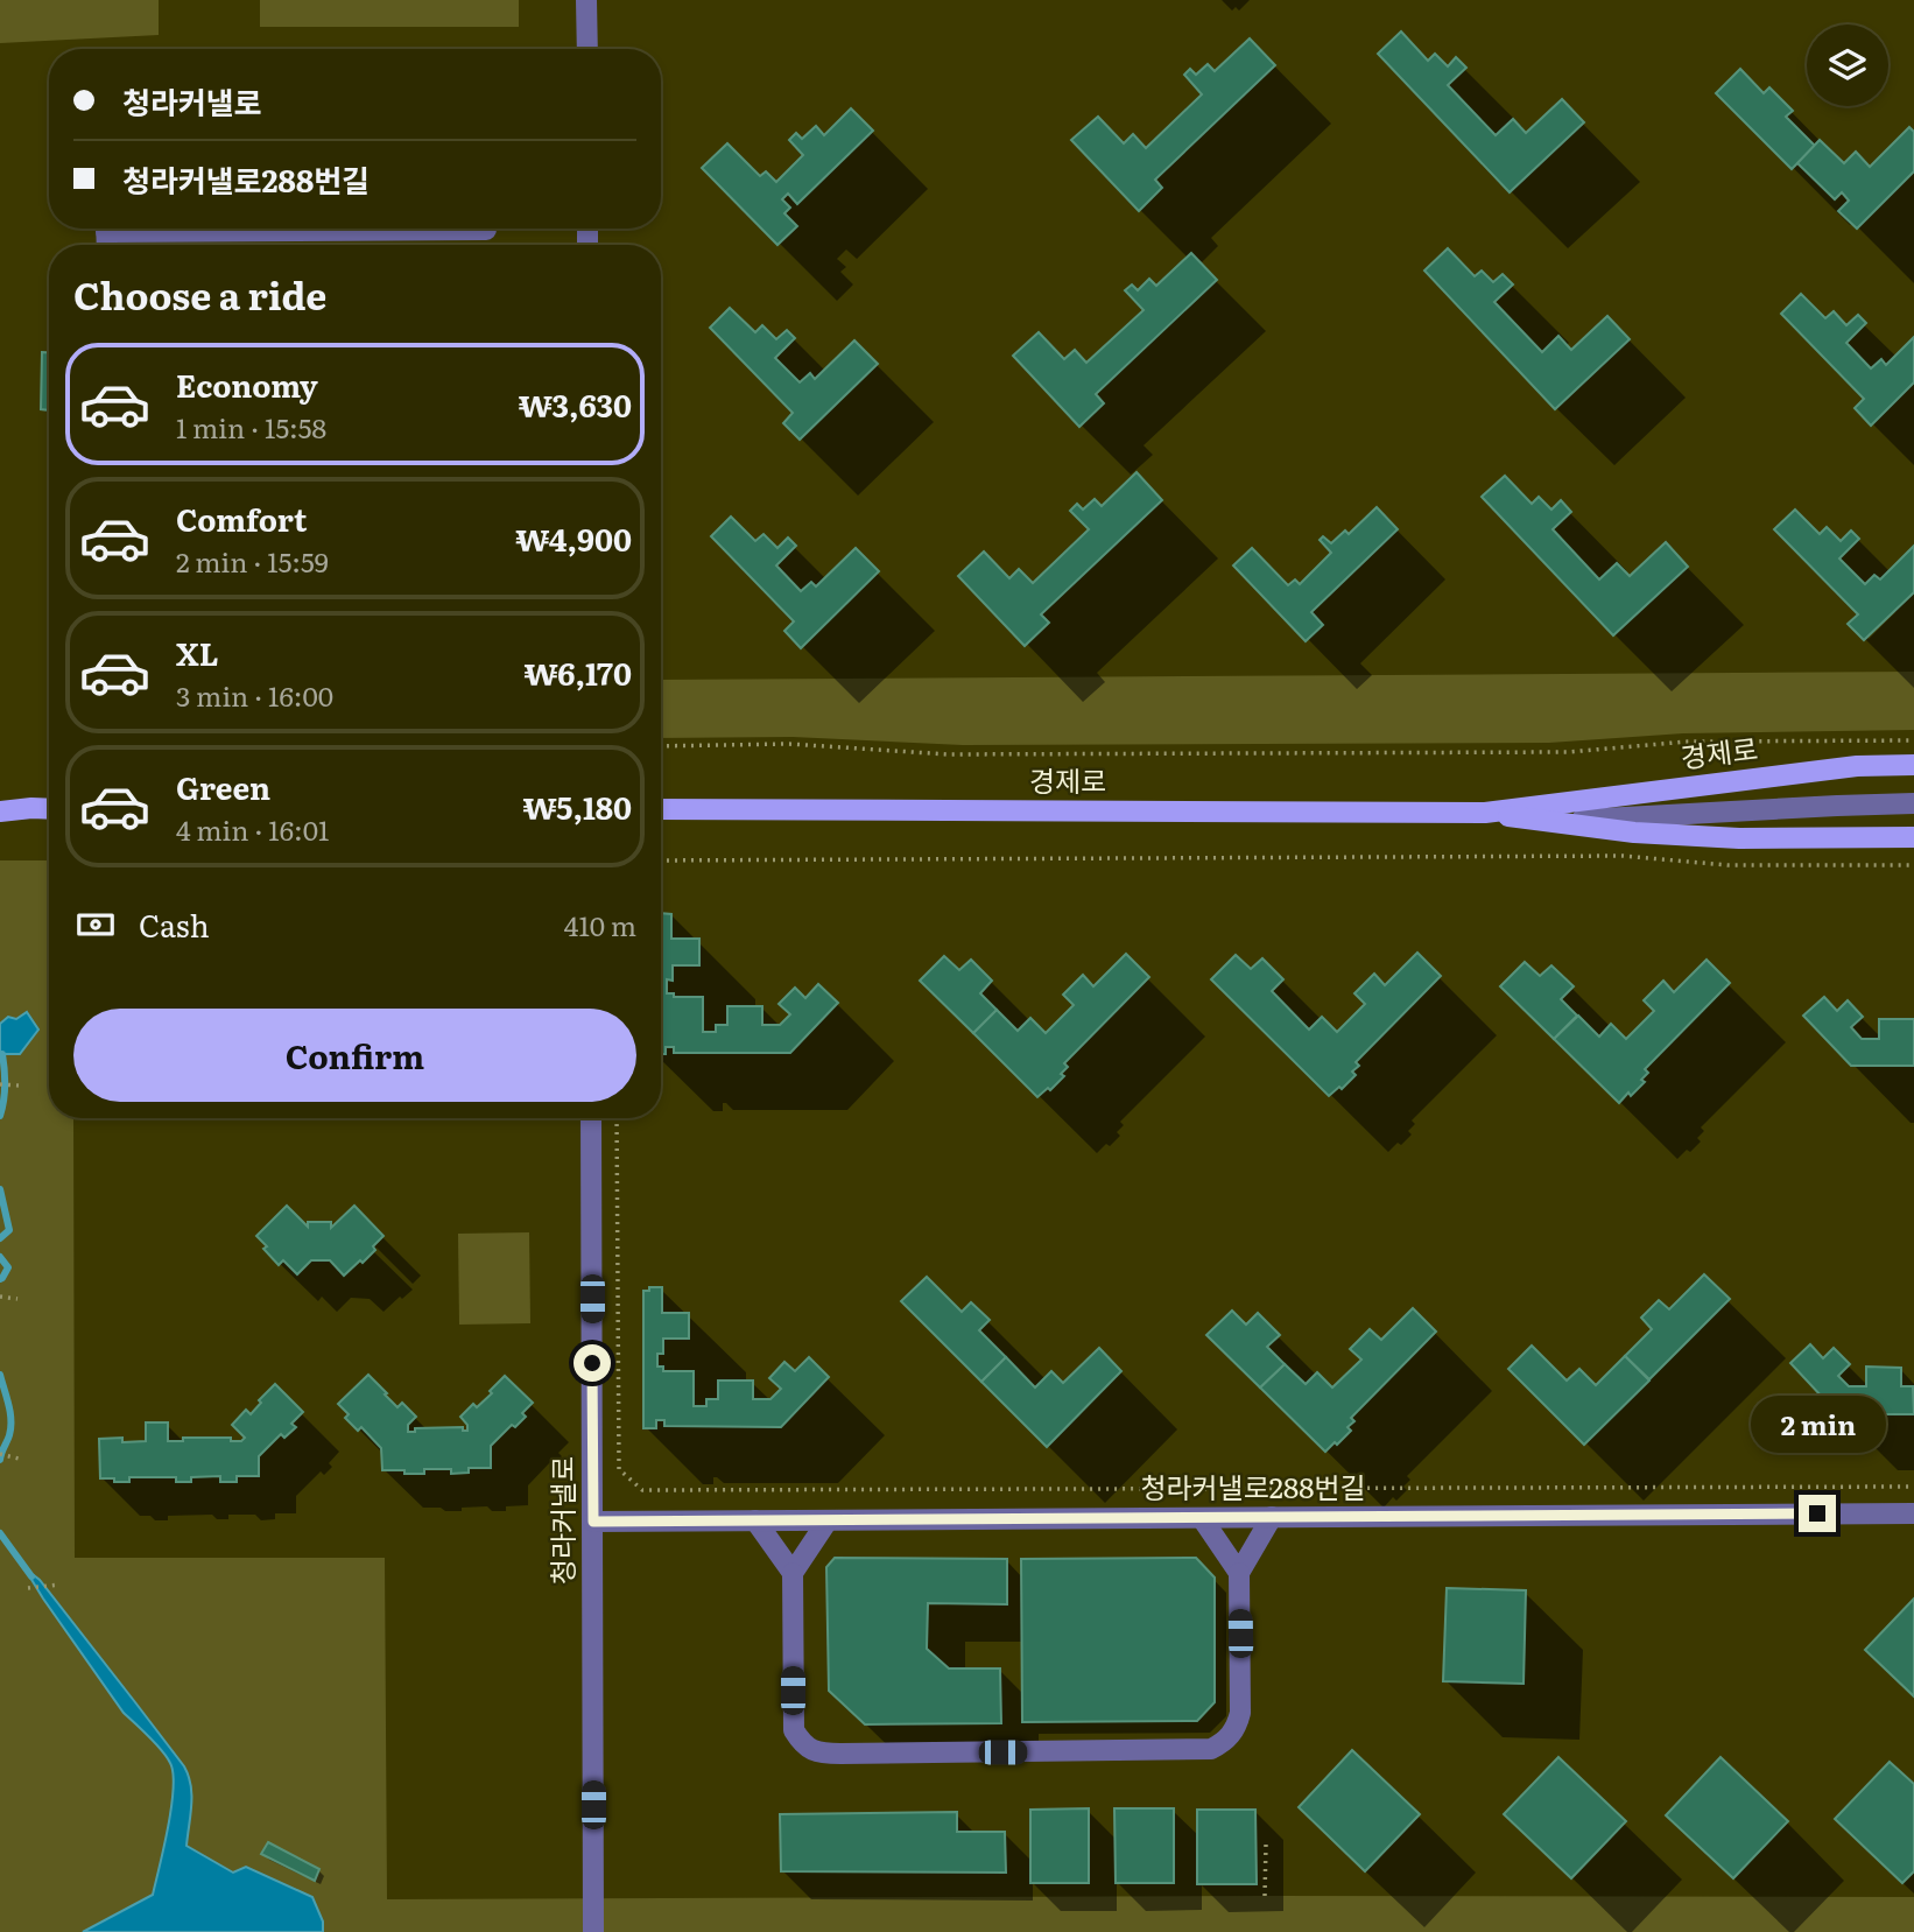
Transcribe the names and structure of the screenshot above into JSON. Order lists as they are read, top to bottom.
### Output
{
  "streets": {
    "main road": ["경제로"],
    "street": ["청라커낼로288번길", "청라커낼로"]
  },
  "crossings": [
    ["청라커낼로288번길", "청라커낼로"]
  ],
  "page": {
    "banner": ["청라커낼로", "청라커낼로288번길"],
    "heading": "Choose a ride",
    "list": [
      {
        "name": "Economy",
        "note": "1 min · 15:58",
        "value": "₩3,630"
      },
      {
        "name": "Comfort",
        "note": "2 min · 15:59",
        "value": "₩4,900"
      },
      {
        "name": "XL",
        "note": "3 min · 16:00",
        "value": "₩6,170"
      },
      {
        "name": "Green",
        "note": "4 min · 16:01",
        "value": "₩5,180"
      }
    ],
    "pay": ["Cash", "410 m"],
    "buttons": "Confirm",
    "bubble": "2 min"
  }
}
